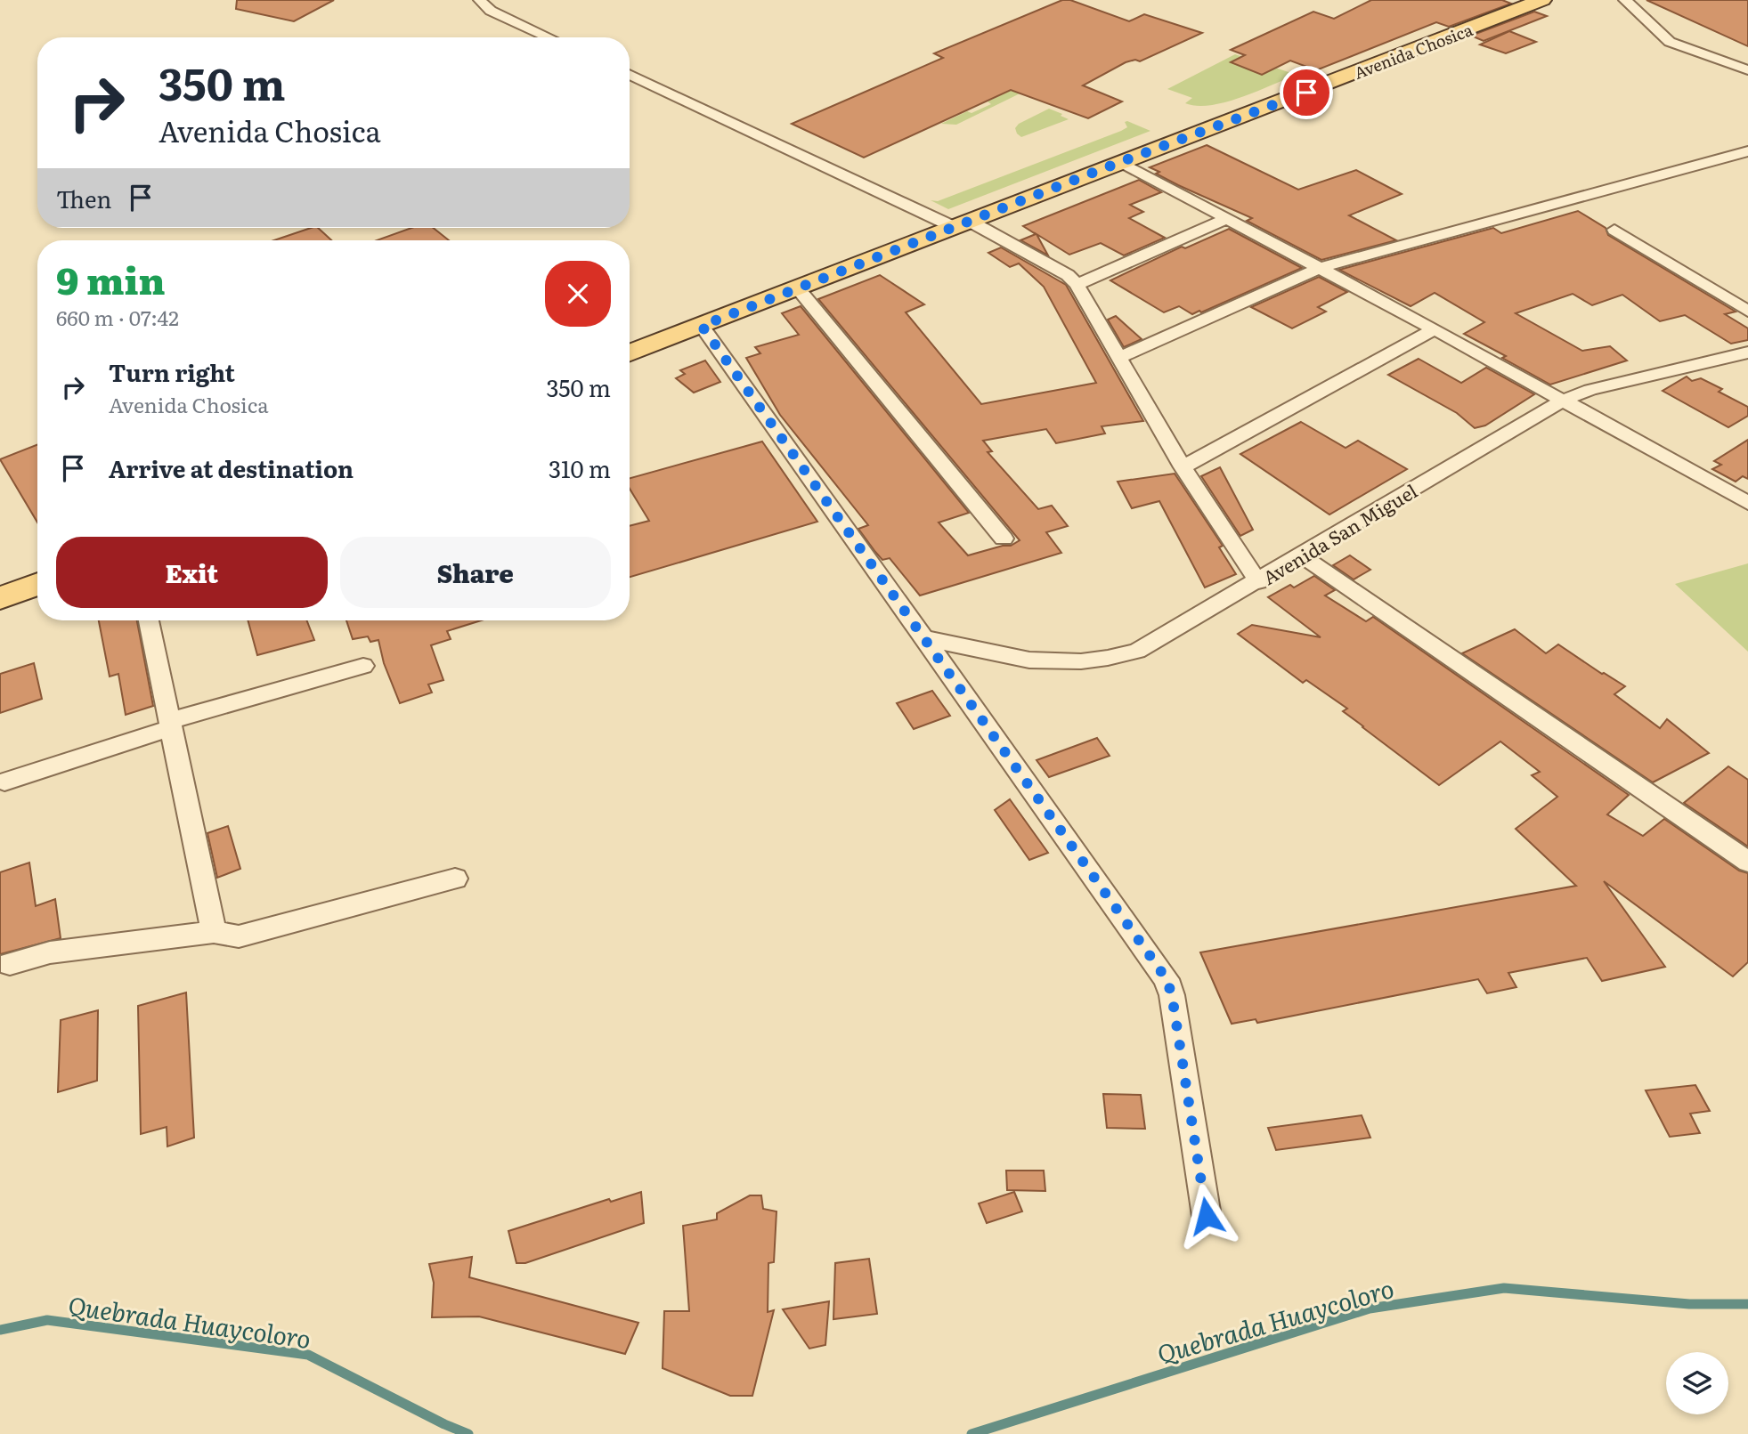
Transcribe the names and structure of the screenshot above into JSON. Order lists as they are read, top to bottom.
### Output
{
  "streets": {
    "main road": ["Avenida Chosica"],
    "street": ["Avenida San Miguel"]
  },
  "water": ["Quebrada Huaycoloro"],
  "page": {
    "turn": ["350 m", "Avenida Chosica"],
    "then": "Then",
    "heading": ["9 min", "660 m · 07:42"],
    "list": [
      {
        "name": "Turn right",
        "note": "Avenida Chosica",
        "value": "350 m"
      },
      {
        "name": "Arrive at destination",
        "value": "310 m"
      }
    ],
    "buttons": ["Exit", "Share"]
  }
}
